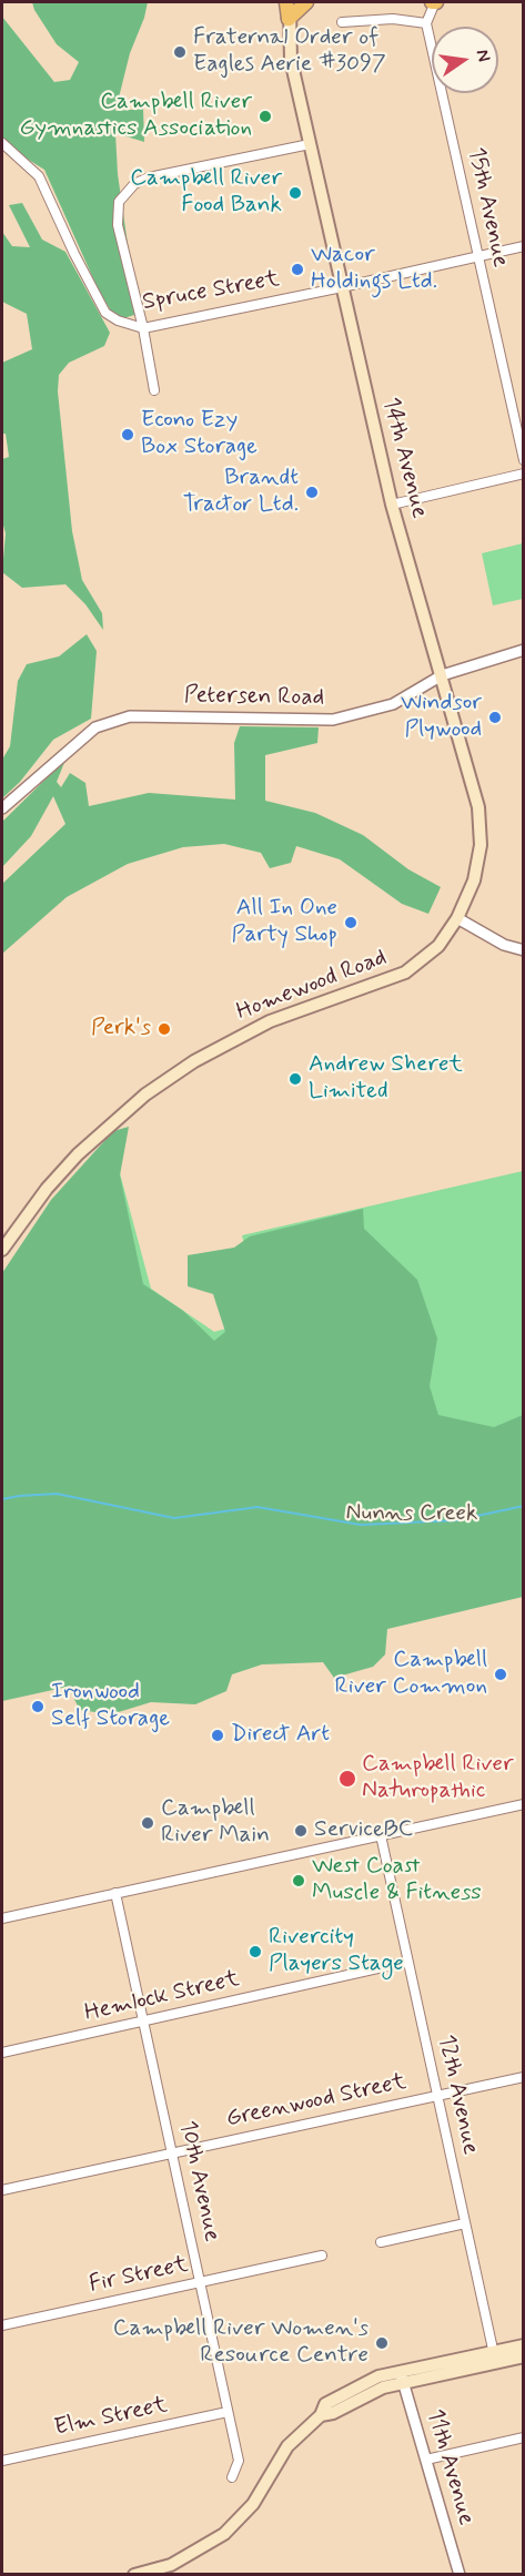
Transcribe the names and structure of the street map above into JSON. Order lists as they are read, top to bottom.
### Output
{
  "streets": {
    "main road": ["14th Avenue", "Homewood Road"],
    "street": [
      "15th Avenue",
      "Spruce Street",
      "Petersen Road",
      "Hemlock Street",
      "12th Avenue",
      "Greenwood Street",
      "10th Avenue",
      "Fir Street",
      "Elm Street",
      "11th Avenue"
    ]
  },
  "crossings": [
    ["15th Avenue", "Spruce Street"],
    ["Spruce Street", "14th Avenue"],
    ["14th Avenue", "Petersen Road"],
    ["14th Avenue", "Homewood Road"],
    ["Hemlock Street", "12th Avenue"],
    ["Hemlock Street", "10th Avenue"],
    ["12th Avenue", "Greenwood Street"],
    ["Greenwood Street", "10th Avenue"],
    ["10th Avenue", "Fir Street"],
    ["10th Avenue", "Elm Street"]
  ],
  "parks": ["Nunns Creek"],
  "places": [
    "Fraternal Order of Eagles Aerie #3097",
    "Campbell River Gymnastics Association",
    "Campbell River Food Bank",
    "Wacor Holdings Ltd.",
    "Econo Ezy Box Storage",
    "Brandt Tractor Ltd.",
    "Windsor Plywood",
    "All In One Party Shop",
    "Perk's",
    "Andrew Sheret Limited",
    "Campbell River Common",
    "Ironwood Self Storage",
    "Direct Art",
    "Campbell River Naturopathic",
    "Campbell River Main",
    "ServiceBC",
    "West Coast Muscle & Fitness",
    "Rivercity Players Stage",
    "Campbell River Women's Resource Centre"
  ],
  "north": "right"
}
